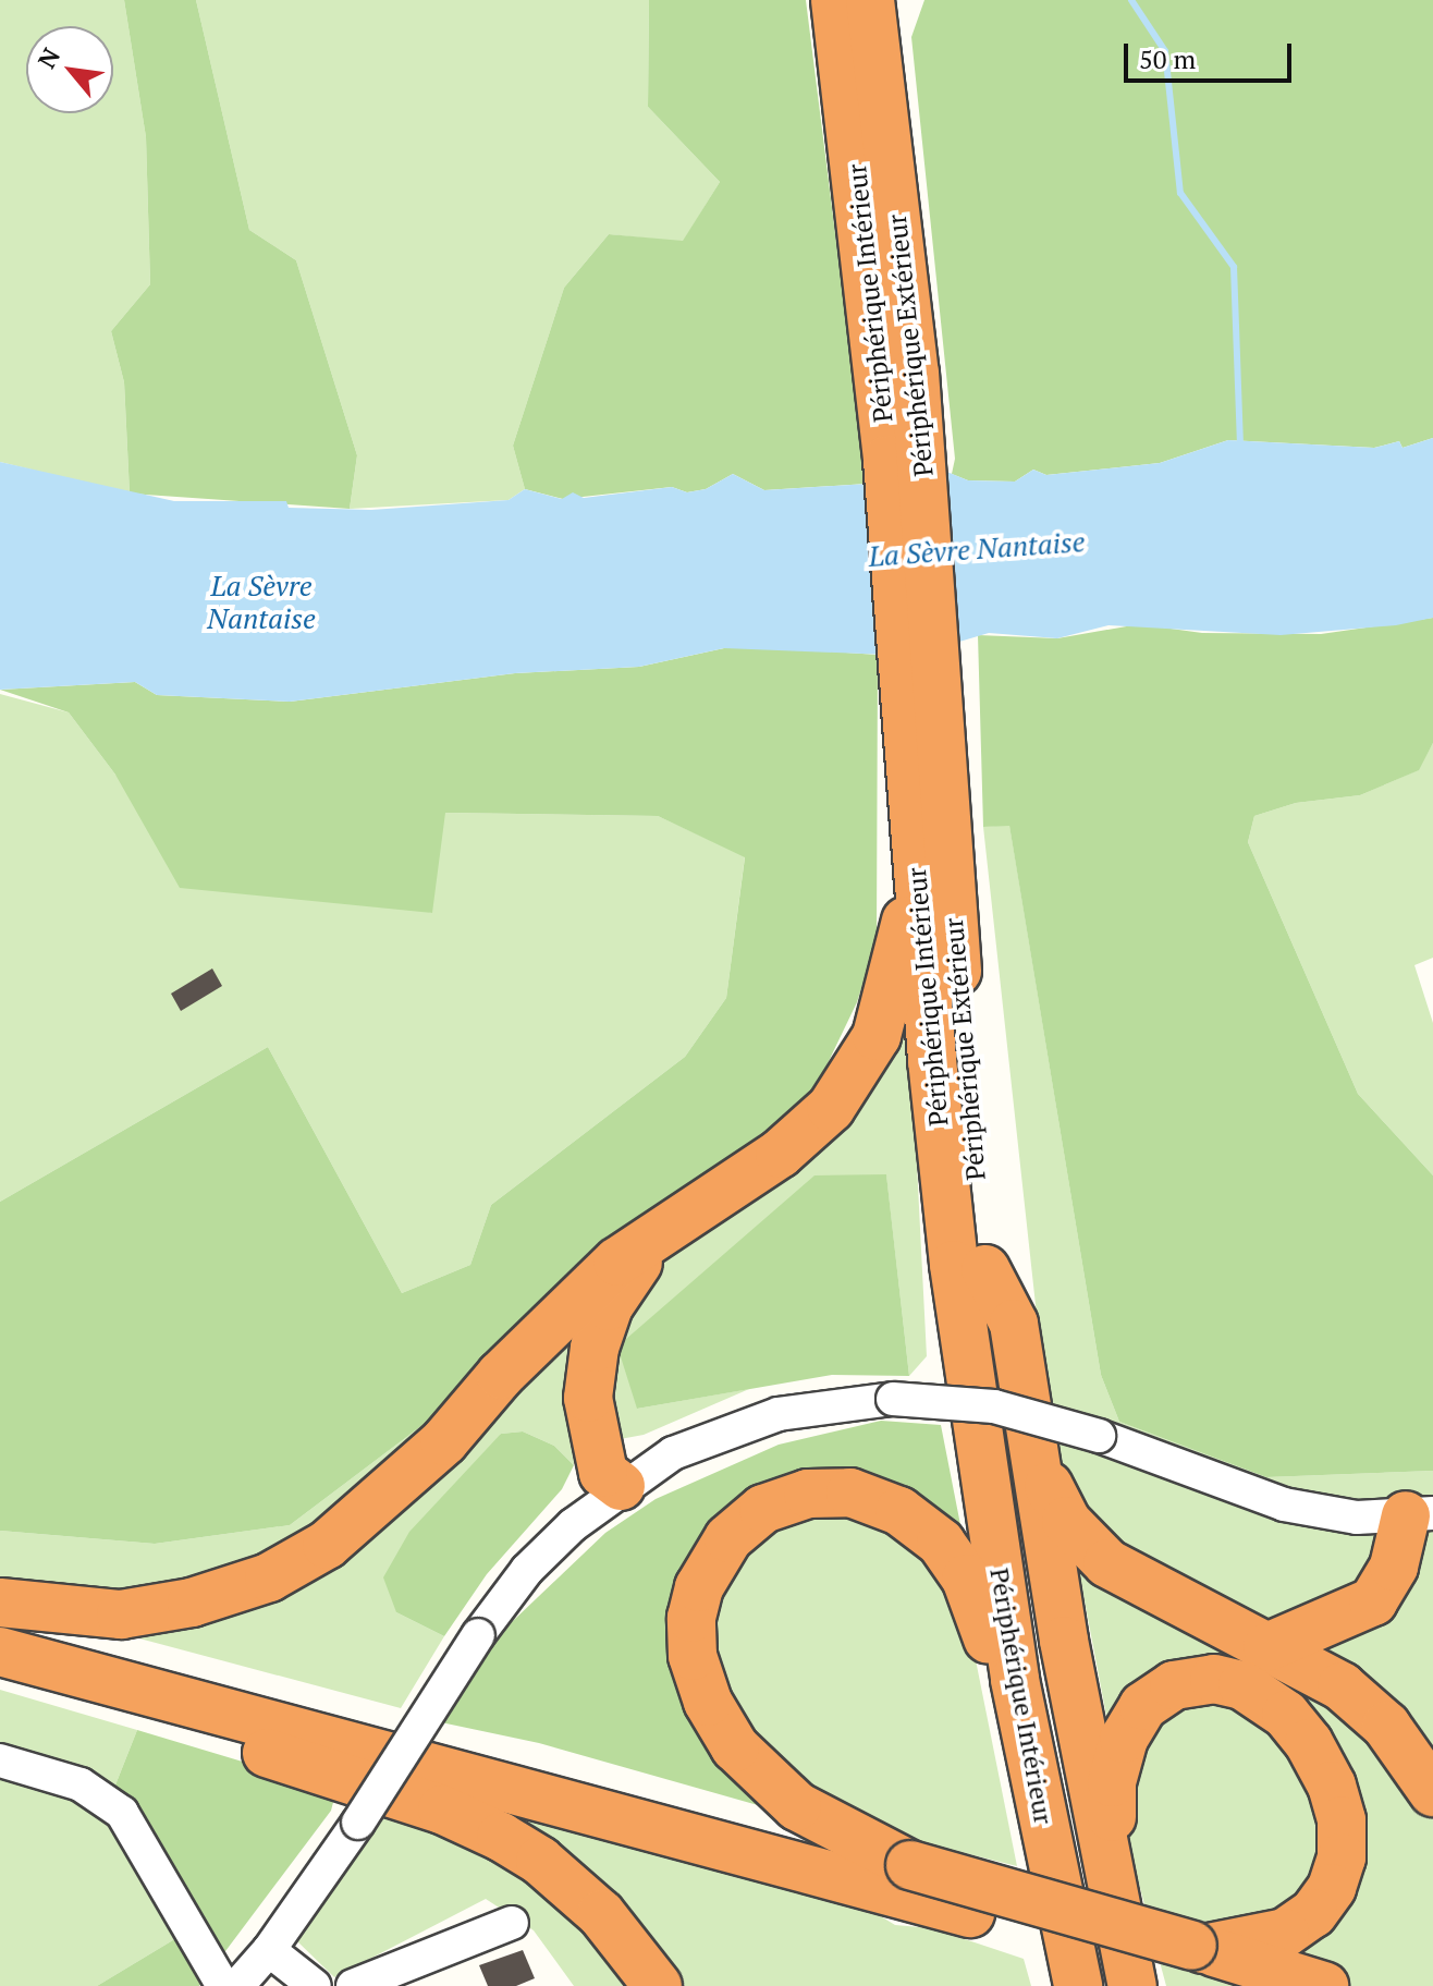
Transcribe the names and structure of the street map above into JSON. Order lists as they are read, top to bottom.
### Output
{
  "streets": {
    "highway": ["Périphérique Intérieur", "Périphérique Extérieur"]
  },
  "crossings": [
    ["Périphérique Intérieur", "Périphérique Extérieur"]
  ],
  "water": ["La Sèvre Nantaise"],
  "scale_bar": "50 m",
  "north": "top left"
}
